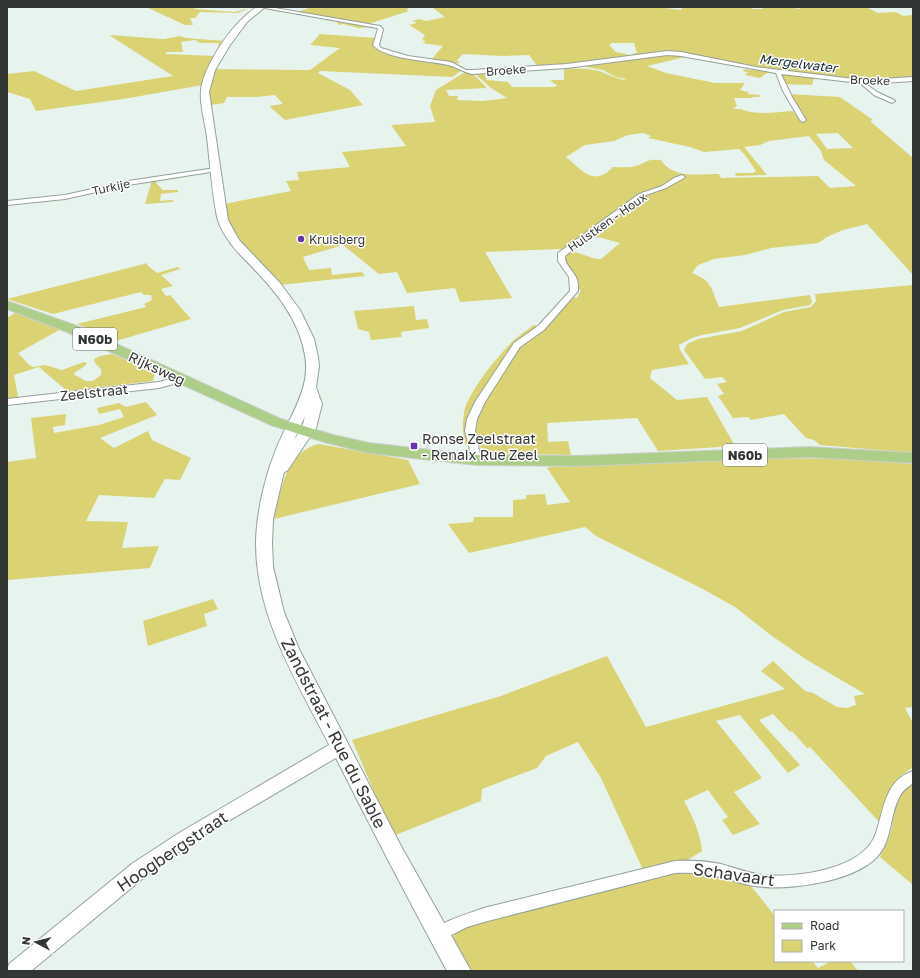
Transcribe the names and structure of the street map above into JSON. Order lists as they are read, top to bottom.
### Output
{
  "streets": {
    "main road": ["N60b", "Rijksweg", "Zandstraat - Rue du Sable"],
    "street": [
      "Broeke",
      "Turkije",
      "Hulstken - Houx",
      "Zeelstraat",
      "Hoogbergstraat",
      "Schavaart"
    ]
  },
  "crossings": [
    ["Hulstken - Houx", "N60b"],
    ["N60b", "Rijksweg"],
    ["N60b", "Zandstraat - Rue du Sable"],
    ["Rijksweg", "Zeelstraat"],
    ["Rijksweg", "Zandstraat - Rue du Sable"],
    ["Zandstraat - Rue du Sable", "Hoogbergstraat"],
    ["Zandstraat - Rue du Sable", "Schavaart"]
  ],
  "water": ["Mergelwater"],
  "places": {
    "other": ["Kruisberg"],
    "transit": ["Ronse Zeelstraat - Renaix Rue Zeel"]
  },
  "legend": ["Road", "Park"],
  "north": "left"
}
